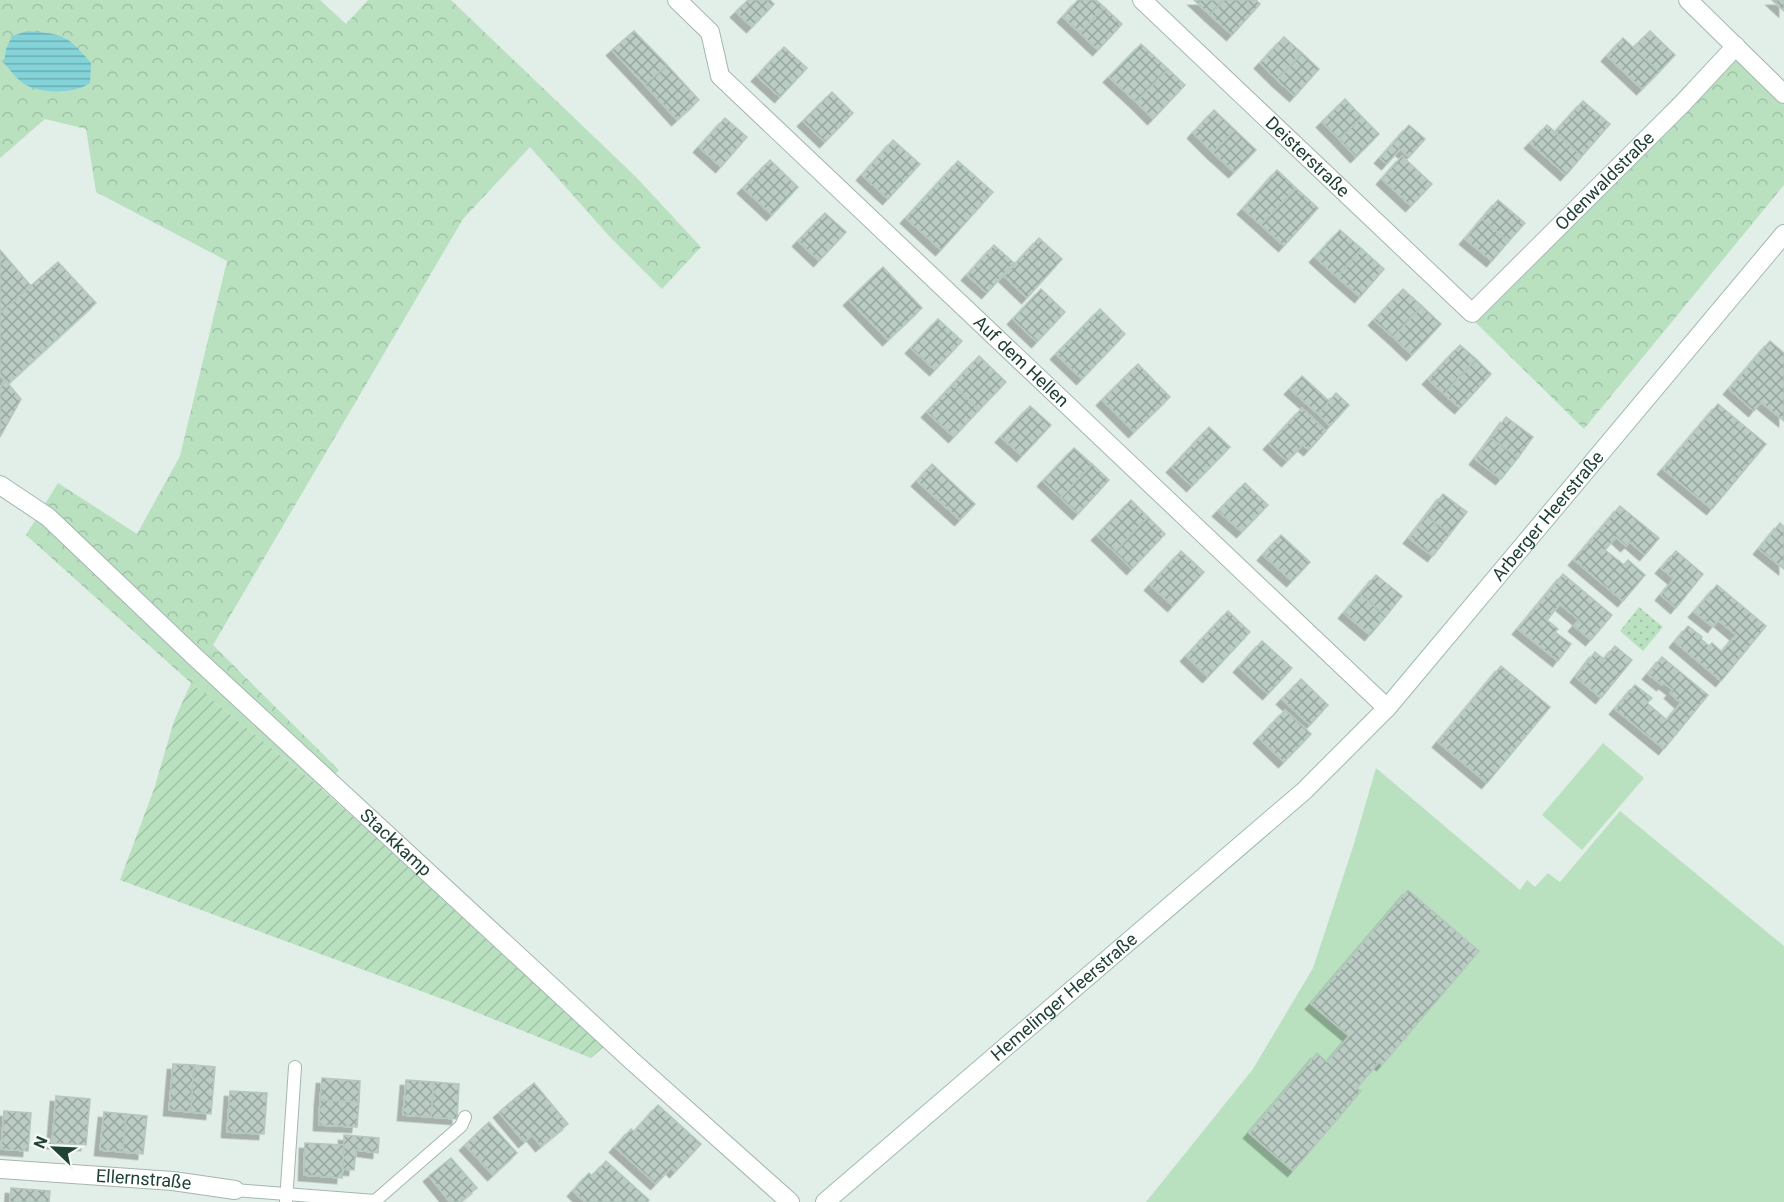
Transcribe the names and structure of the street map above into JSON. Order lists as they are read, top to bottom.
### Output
{
  "streets": {
    "street": [
      "Deisterstraße",
      "Odenwaldstraße",
      "Auf dem Hellen",
      "Arberger Heerstraße",
      "Stackkamp",
      "Hemelinger Heerstraße",
      "Ellernstraße"
    ]
  },
  "crossings": [
    ["Deisterstraße", "Odenwaldstraße"],
    ["Auf dem Hellen", "Arberger Heerstraße"],
    ["Arberger Heerstraße", "Hemelinger Heerstraße"]
  ],
  "north": "top left"
}
